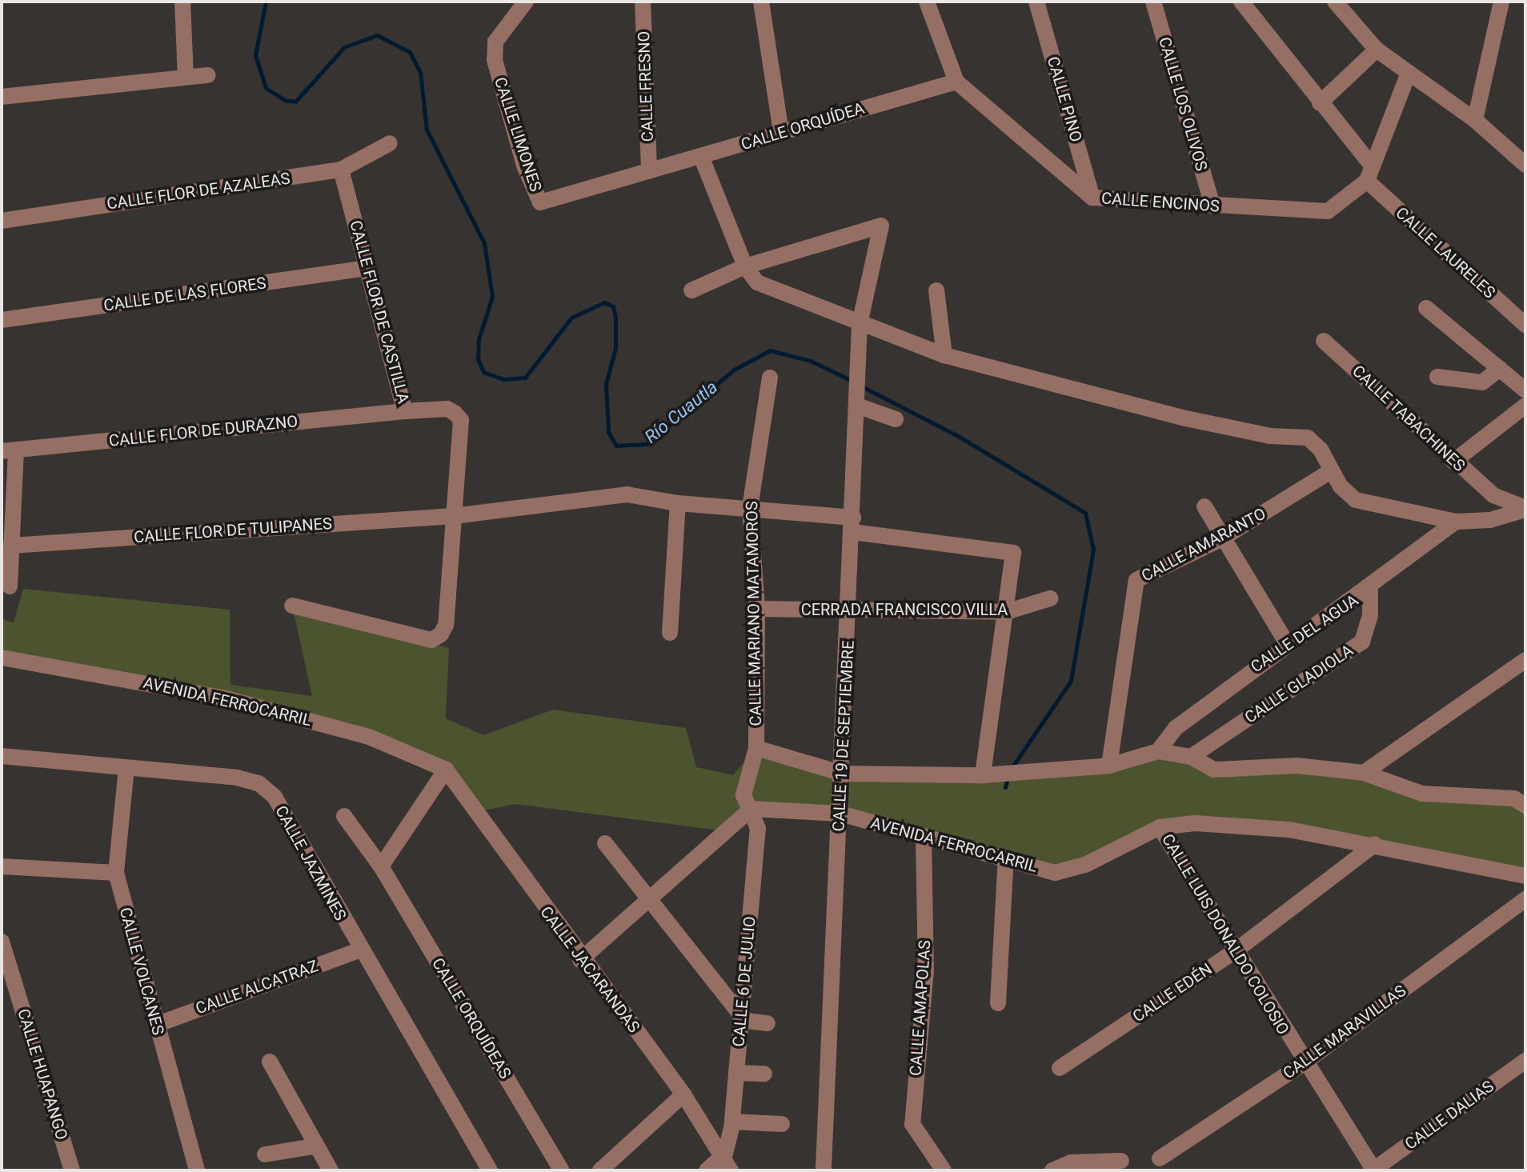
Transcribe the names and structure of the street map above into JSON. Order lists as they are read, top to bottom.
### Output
{
  "streets": {
    "street": [
      "CALLE FRESNO",
      "CALLE PINO",
      "CALLE LOS OLIVOS",
      "CALLE ORQUÍDEA",
      "CALLE LIMONES",
      "CALLE FLOR DE AZALEAS",
      "CALLE ENCINOS",
      "CALLE LAURELES",
      "CALLE DE LAS FLORES",
      "CALLE FLOR DE CASTILLA",
      "CALLE TABACHINES",
      "CALLE FLOR DE DURAZNO",
      "CALLE FLOR DE TULIPANES",
      "CALLE AMARANTO",
      "CERRADA FRANCISCO VILLA",
      "CALLE MARIANO MATAMOROS",
      "CALLE DEL AGUA",
      "CALLE GLADIOLA",
      "AVENIDA FERROCARRIL",
      "CALLE 19 DE SEPTIEMBRE",
      "CALLE JAZMINES",
      "CALLE LUIS DONALDO COLOSIO",
      "CALLE JACARANDAS",
      "CALLE VOLCANES",
      "CALLE 6 DE JULIO",
      "CALLE ALCATRAZ",
      "CALLE EDÉN",
      "CALLE AMAPOLAS",
      "CALLE ORQUÍDEAS",
      "CALLE MARAVILLAS",
      "CALLE HUAPANGO",
      "CALLE DALIAS"
    ]
  },
  "crossings": [
    ["CALLE FRESNO", "CALLE ORQUÍDEA"],
    ["CALLE FRESNO", "CALLE LIMONES"],
    ["CALLE PINO", "CALLE ENCINOS"],
    ["CALLE LOS OLIVOS", "CALLE ENCINOS"],
    ["CALLE ORQUÍDEA", "CALLE LIMONES"],
    ["CALLE ORQUÍDEA", "CALLE ENCINOS"],
    ["CALLE FLOR DE AZALEAS", "CALLE FLOR DE CASTILLA"],
    ["CALLE ENCINOS", "CALLE LAURELES"],
    ["CALLE DE LAS FLORES", "CALLE FLOR DE CASTILLA"],
    ["CALLE FLOR DE CASTILLA", "CALLE FLOR DE DURAZNO"],
    ["CALLE FLOR DE CASTILLA", "CALLE FLOR DE TULIPANES"],
    ["CALLE TABACHINES", "CALLE AMARANTO"],
    ["CALLE TABACHINES", "CALLE DEL AGUA"],
    ["CALLE FLOR DE TULIPANES", "CERRADA FRANCISCO VILLA"],
    ["CALLE FLOR DE TULIPANES", "CALLE MARIANO MATAMOROS"],
    ["CALLE FLOR DE TULIPANES", "CALLE 19 DE SEPTIEMBRE"],
    ["CERRADA FRANCISCO VILLA", "CALLE MARIANO MATAMOROS"],
    ["CERRADA FRANCISCO VILLA", "CALLE 19 DE SEPTIEMBRE"],
    ["CALLE MARIANO MATAMOROS", "AVENIDA FERROCARRIL"],
    ["CALLE MARIANO MATAMOROS", "CALLE 6 DE JULIO"],
    ["CALLE DEL AGUA", "CALLE GLADIOLA"],
    ["AVENIDA FERROCARRIL", "CALLE 19 DE SEPTIEMBRE"],
    ["AVENIDA FERROCARRIL", "CALLE LUIS DONALDO COLOSIO"],
    ["AVENIDA FERROCARRIL", "CALLE JACARANDAS"],
    ["AVENIDA FERROCARRIL", "CALLE 6 DE JULIO"],
    ["AVENIDA FERROCARRIL", "CALLE EDÉN"],
    ["AVENIDA FERROCARRIL", "CALLE AMAPOLAS"],
    ["CALLE JAZMINES", "CALLE VOLCANES"],
    ["CALLE JAZMINES", "CALLE ALCATRAZ"],
    ["CALLE LUIS DONALDO COLOSIO", "CALLE EDÉN"],
    ["CALLE LUIS DONALDO COLOSIO", "CALLE MARAVILLAS"],
    ["CALLE LUIS DONALDO COLOSIO", "CALLE DALIAS"],
    ["CALLE JACARANDAS", "CALLE 6 DE JULIO"],
    ["CALLE VOLCANES", "CALLE ALCATRAZ"]
  ],
  "water": ["Río Cuautla"]
}
